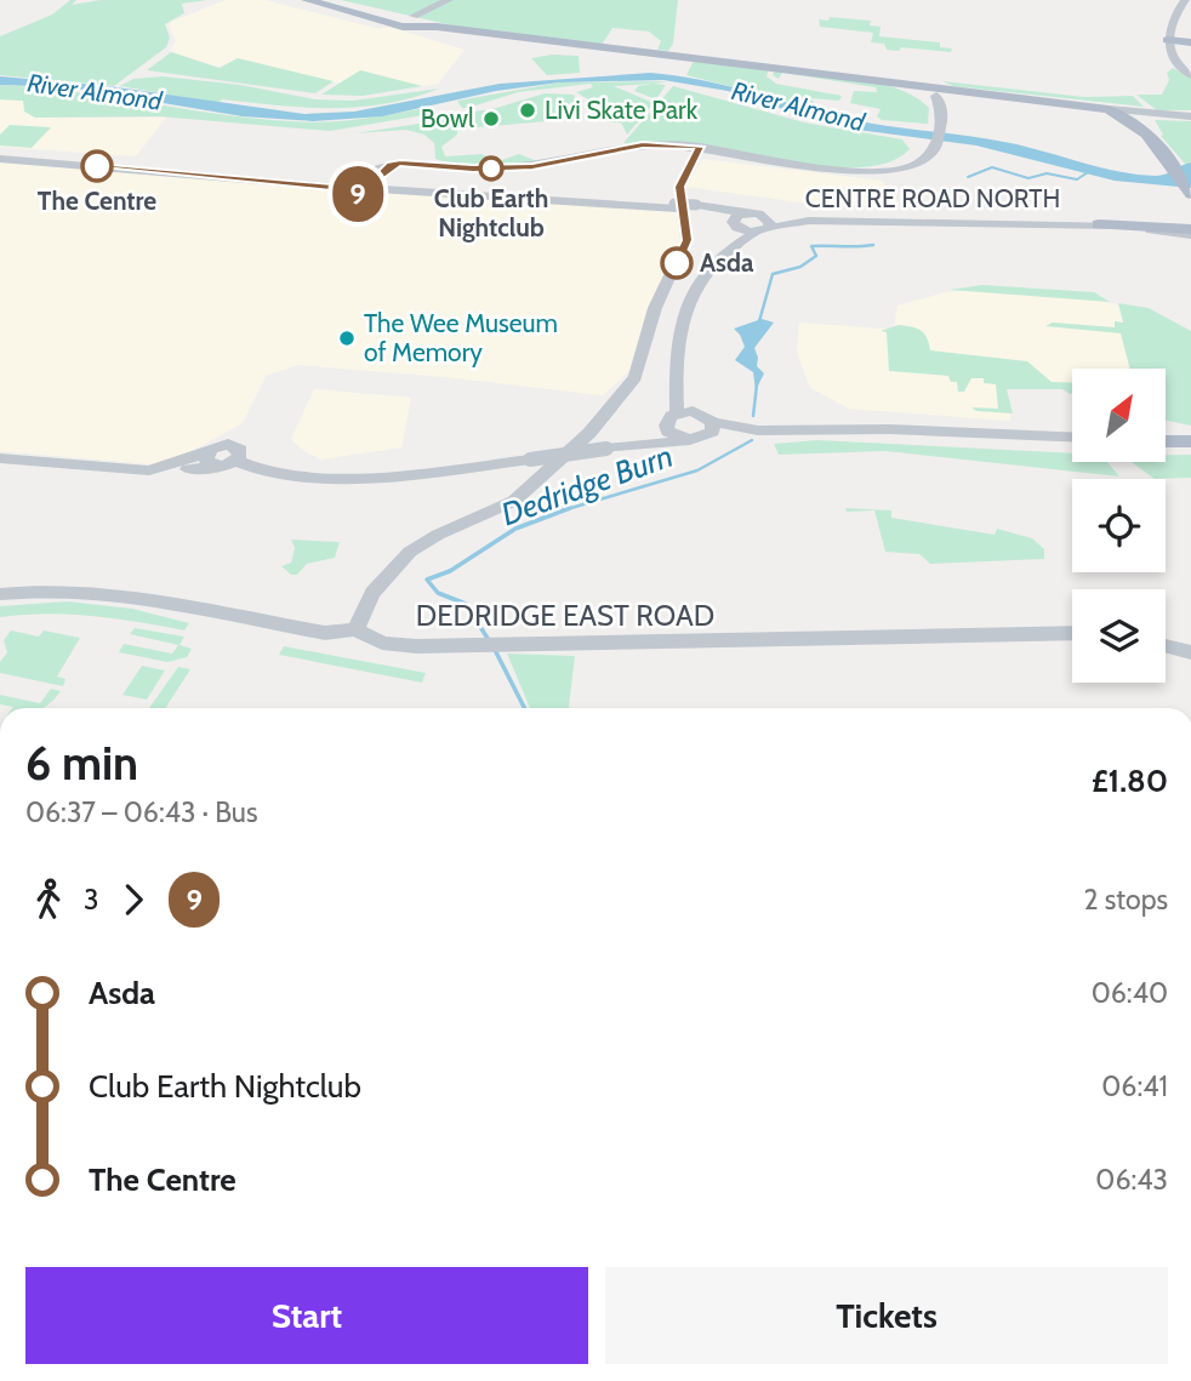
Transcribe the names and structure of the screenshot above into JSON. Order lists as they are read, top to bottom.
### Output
{
  "streets": {
    "street": ["CENTRE ROAD NORTH", "DEDRIDGE EAST ROAD"]
  },
  "water": ["River Almond", "Dedridge Burn"],
  "places": [
    "Livi Skate Park",
    "Bowl",
    "The Centre",
    "Club Earth Nightclub",
    "Asda",
    "The Wee Museum of Memory"
  ],
  "lines": ["bus line 9"],
  "north": "top right",
  "page": {
    "on_map": "9",
    "heading": ["6 min", "06:37 – 06:43 · Bus", "£1.80"],
    "legs": ["3", "9", "2 stops"],
    "list": [
      {
        "name": "Asda",
        "value": "06:40"
      },
      {
        "name": "Club Earth Nightclub",
        "value": "06:41"
      },
      {
        "name": "The Centre",
        "value": "06:43"
      }
    ],
    "buttons": ["Start", "Tickets"]
  }
}
